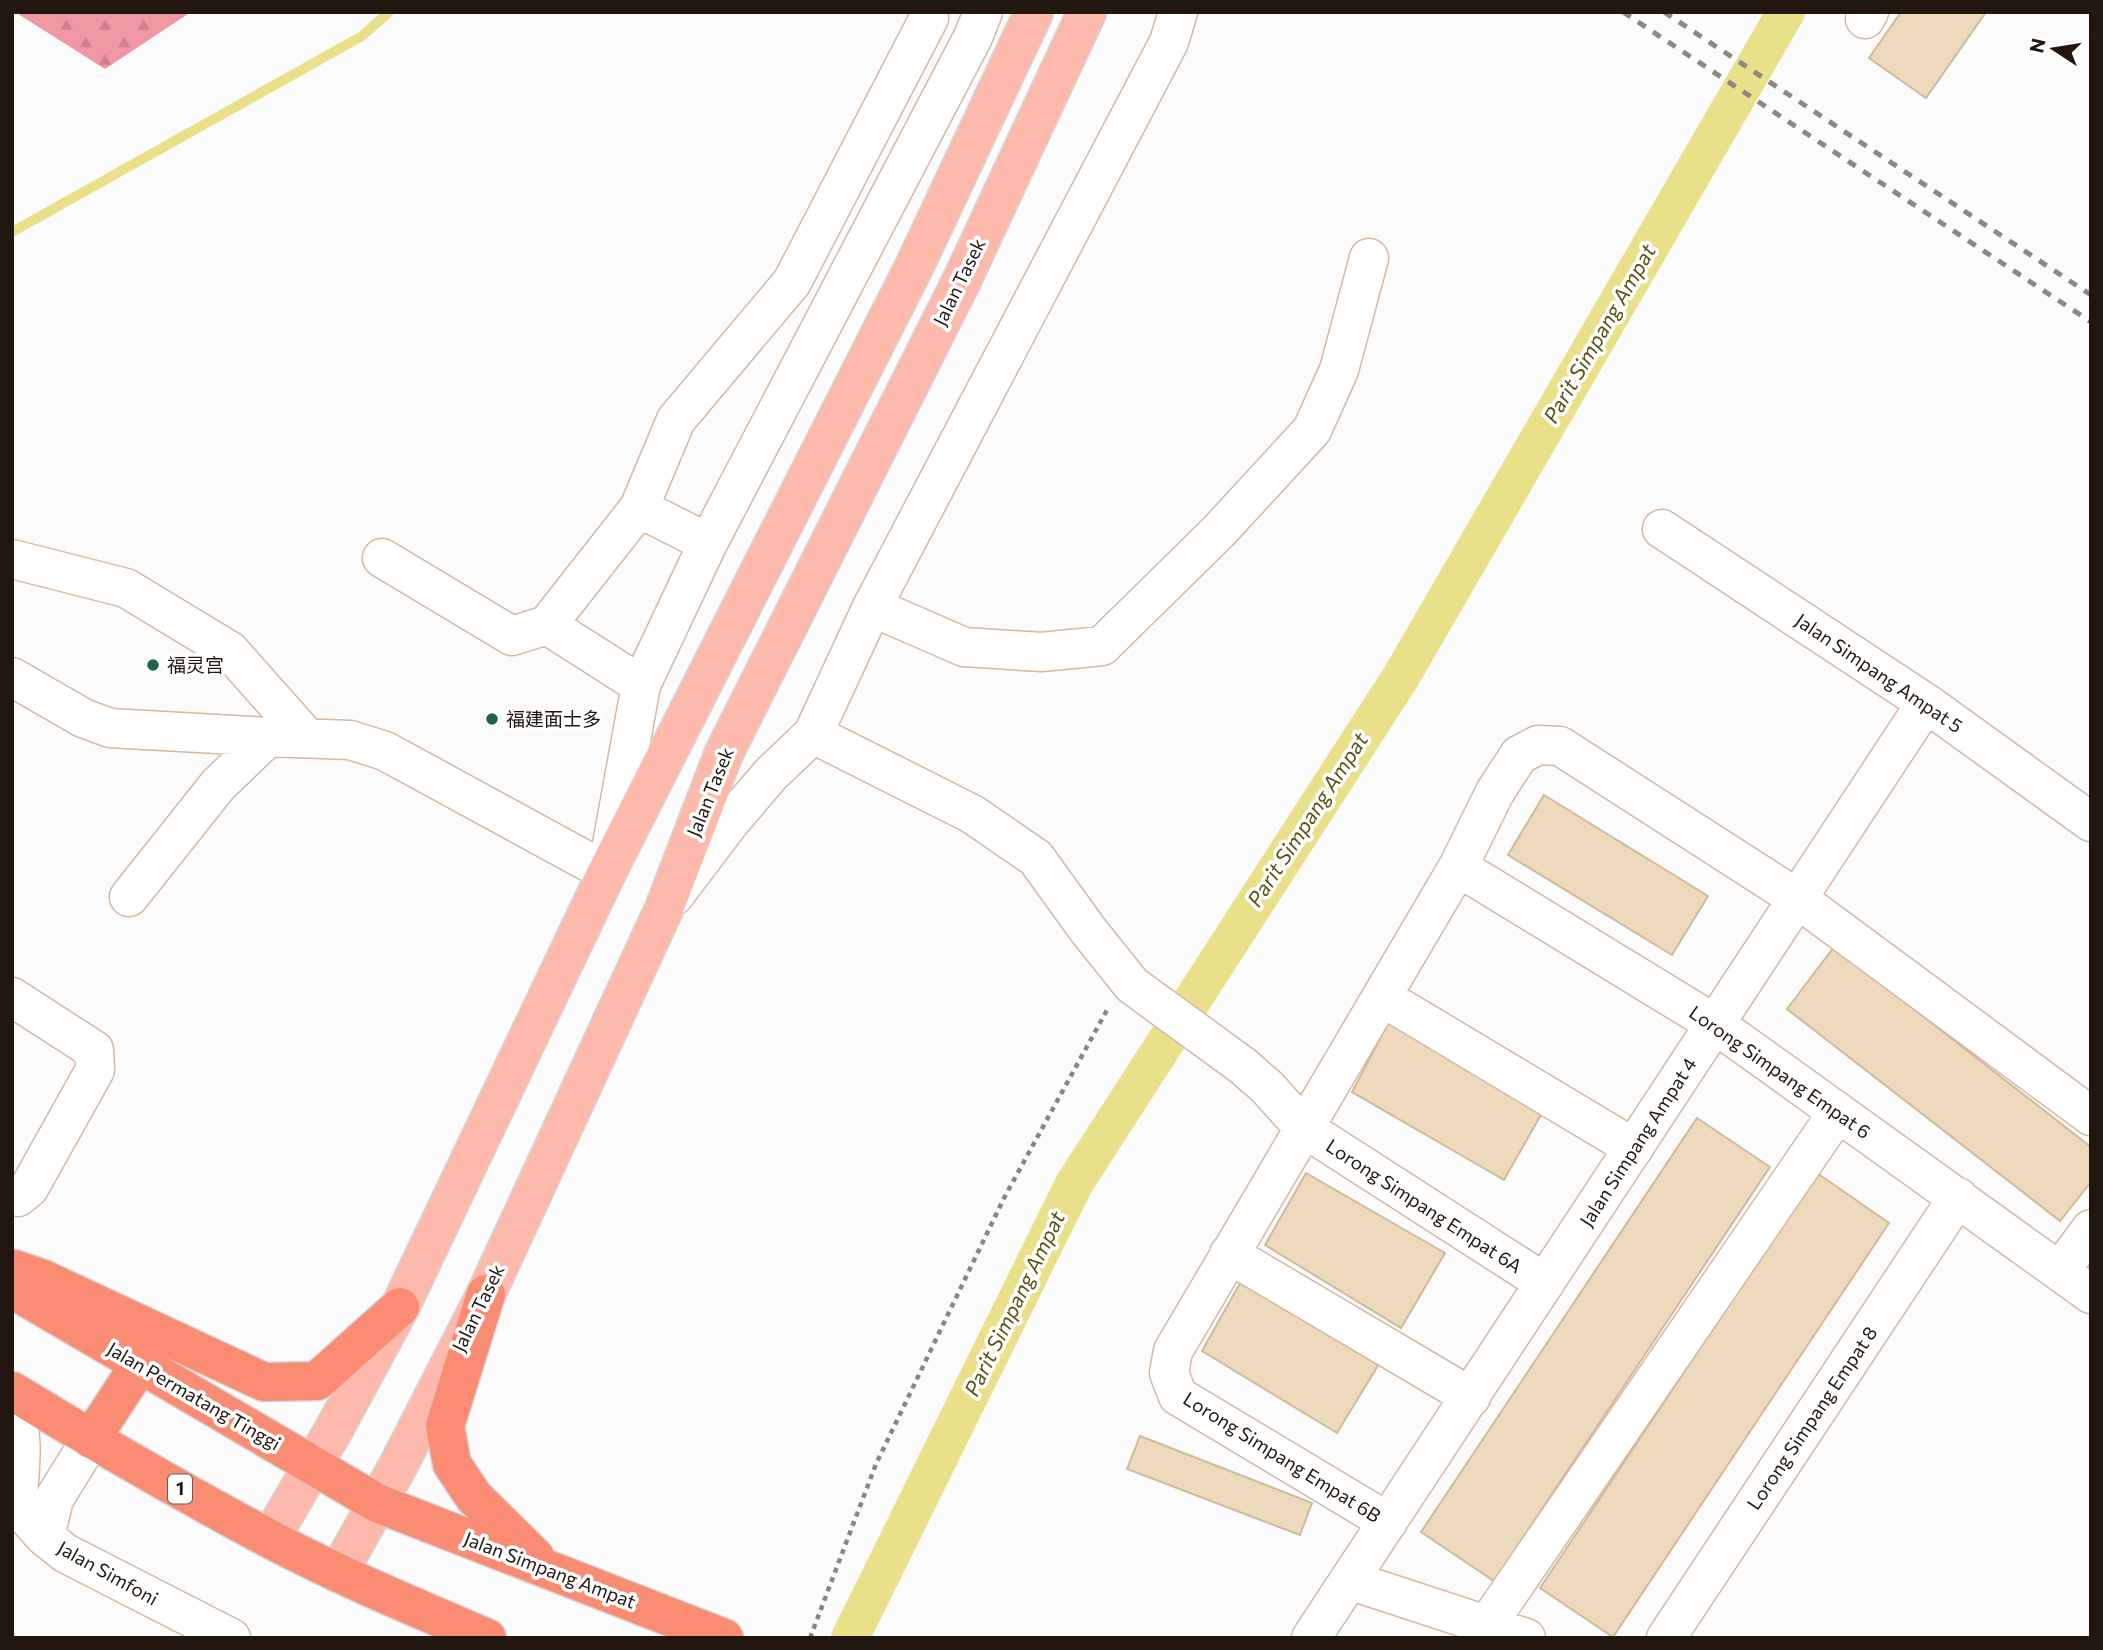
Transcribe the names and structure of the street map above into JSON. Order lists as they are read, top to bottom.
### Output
{
  "streets": {
    "highway": ["Jalan Permatang Tinggi", "1", "Jalan Simpang Ampat"],
    "main road": ["Jalan Tasek"],
    "street": [
      "Jalan Simpang Ampat 5",
      "Lorong Simpang Empat 6",
      "Jalan Simpang Ampat 4",
      "Lorong Simpang Empat 6A",
      "Lorong Simpang Empat 8",
      "Lorong Simpang Empat 6B",
      "Jalan Simfoni"
    ]
  },
  "crossings": [
    ["Jalan Tasek", "Jalan Permatang Tinggi"],
    ["Jalan Tasek", "1"],
    ["Jalan Tasek", "Jalan Simpang Ampat"],
    ["Jalan Simpang Ampat 5", "Jalan Simpang Ampat 4"],
    ["Lorong Simpang Empat 6", "Jalan Simpang Ampat 4"],
    ["Lorong Simpang Empat 6", "Lorong Simpang Empat 8"],
    ["Jalan Simpang Ampat 4", "Lorong Simpang Empat 6A"],
    ["Jalan Simpang Ampat 4", "Lorong Simpang Empat 6B"],
    ["Jalan Permatang Tinggi", "Jalan Simpang Ampat"],
    ["1", "Jalan Simfoni"]
  ],
  "water": ["Parit Simpang Ampat"],
  "places": ["福灵宫", "福建面士多"],
  "north": "left"
}
